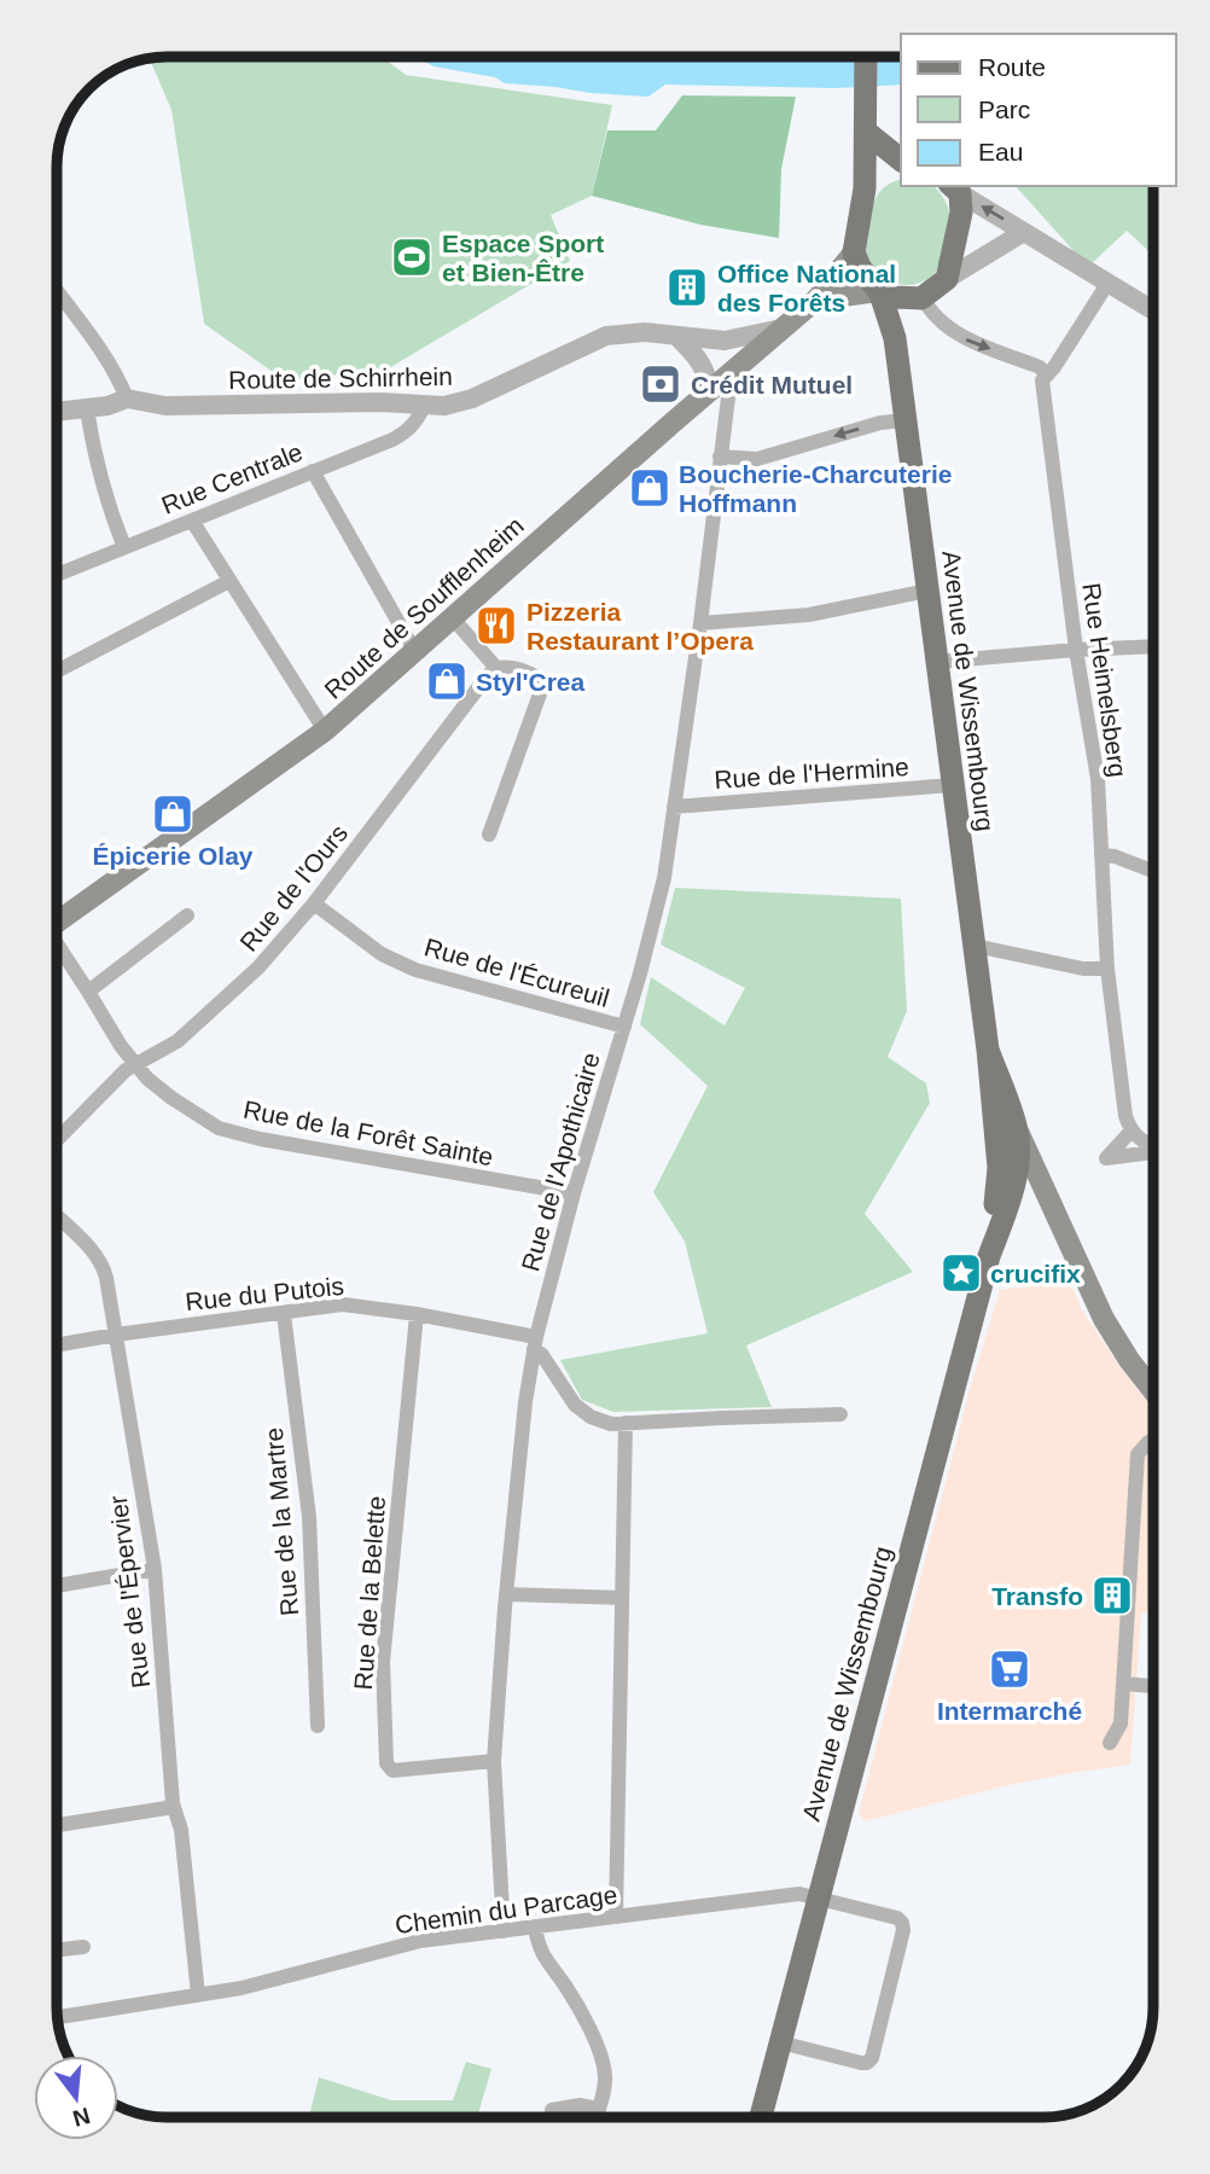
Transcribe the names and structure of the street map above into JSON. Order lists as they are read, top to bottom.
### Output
{
  "streets": {
    "main road": ["Route de Soufflenheim", "Avenue de Wissembourg"],
    "street": [
      "Route de Schirrhein",
      "Rue Centrale",
      "Rue Heimelsberg",
      "Rue de l'Hermine",
      "Rue de l'Ours",
      "Rue de l'Écureuil",
      "Rue de la Forêt Sainte",
      "Rue de l'Apothicaire",
      "Rue du Putois",
      "Rue de la Martre",
      "Rue de l'Épervier",
      "Rue de la Belette",
      "Chemin du Parcage"
    ]
  },
  "crossings": [
    ["Route de Schirrhein", "Rue Centrale"],
    ["Route de Schirrhein", "Route de Soufflenheim"],
    ["Route de Soufflenheim", "Avenue de Wissembourg"],
    ["Route de Soufflenheim", "Rue de l'Apothicaire"],
    ["Avenue de Wissembourg", "Rue de l'Hermine"],
    ["Avenue de Wissembourg", "Chemin du Parcage"],
    ["Rue de l'Hermine", "Rue de l'Apothicaire"],
    ["Rue de l'Ours", "Rue de l'Écureuil"],
    ["Rue de l'Ours", "Rue de la Forêt Sainte"],
    ["Rue de l'Écureuil", "Rue de l'Apothicaire"],
    ["Rue de la Forêt Sainte", "Rue de l'Apothicaire"],
    ["Rue de l'Apothicaire", "Rue du Putois"],
    ["Rue de l'Apothicaire", "Rue de la Belette"],
    ["Rue de l'Apothicaire", "Chemin du Parcage"],
    ["Rue du Putois", "Rue de la Martre"],
    ["Rue du Putois", "Rue de l'Épervier"],
    ["Rue du Putois", "Rue de la Belette"],
    ["Rue de l'Épervier", "Chemin du Parcage"]
  ],
  "places": {
    "sports": ["Espace Sport et Bien-Être"],
    "building": ["Office National des Forêts", "Transfo"],
    "bank": ["Crédit Mutuel"],
    "shop": ["Boucherie-Charcuterie Hoffmann", "Styl'Crea", "Épicerie Olay"],
    "restaurant": ["Pizzeria Restaurant l’Opera"],
    "place": ["crucifix"],
    "supermarket": ["Intermarché"]
  },
  "legend": ["Route", "Parc", "Eau"],
  "north": "bottom"
}
